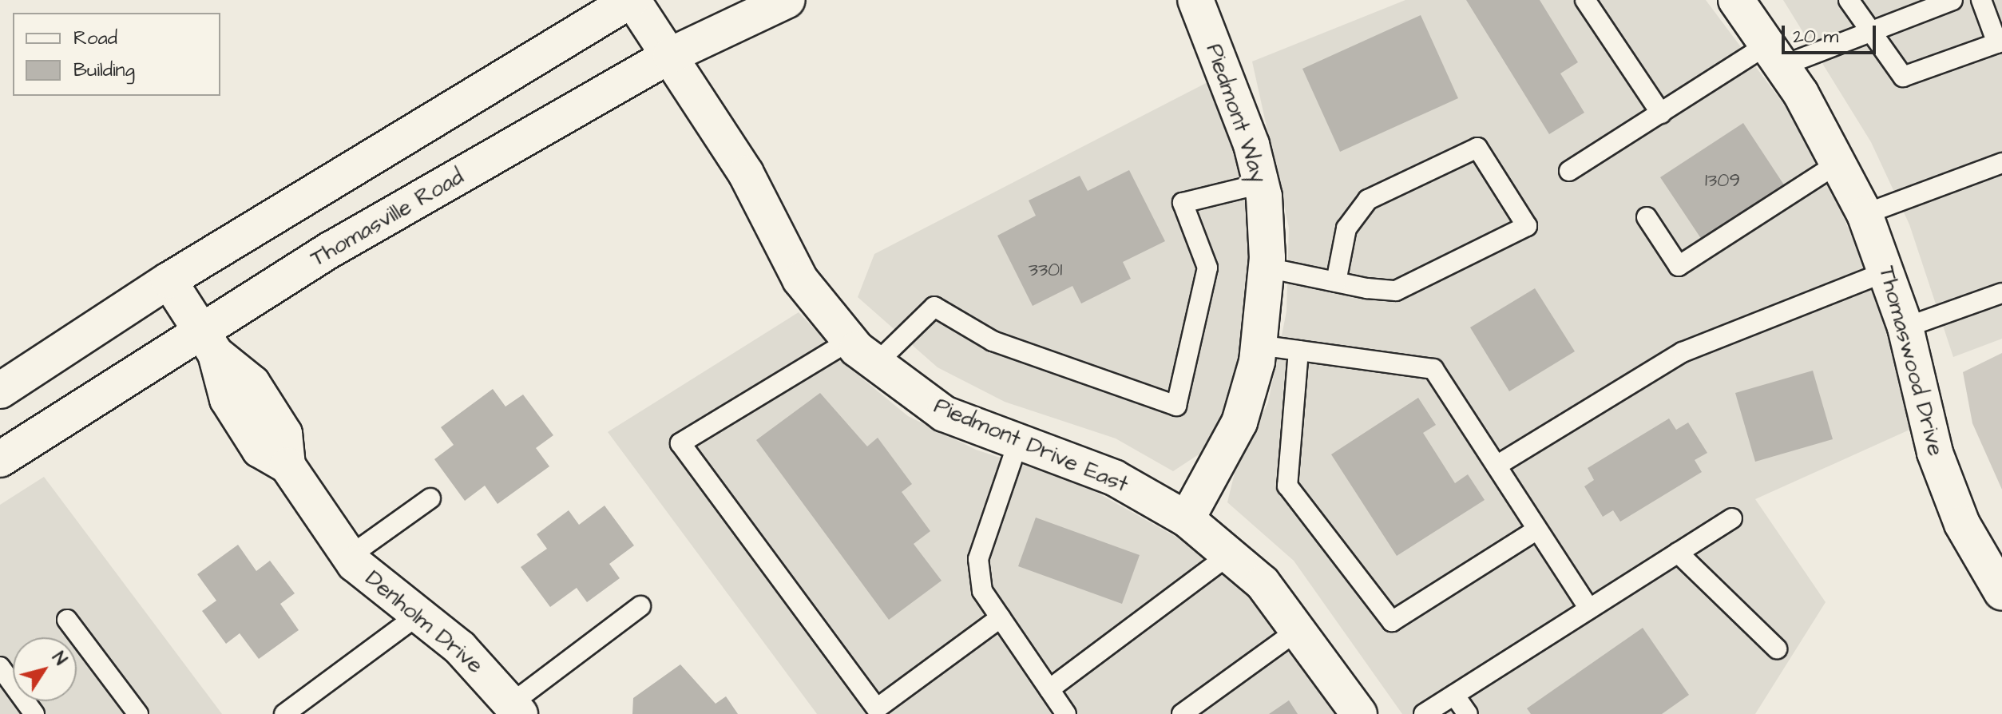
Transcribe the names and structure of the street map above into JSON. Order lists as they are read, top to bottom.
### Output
{
  "streets": {
    "street": [
      "Piedmont Way",
      "Thomasville Road",
      "Thomaswood Drive",
      "Piedmont Drive East",
      "Denholm Drive"
    ]
  },
  "crossings": [
    ["Piedmont Way", "Piedmont Drive East"],
    ["Thomasville Road", "Piedmont Drive East"],
    ["Thomasville Road", "Denholm Drive"]
  ],
  "house_numbers": ["1309", "3301"],
  "legend": ["Road", "Building"],
  "scale_bar": "20 m",
  "north": "top right"
}
